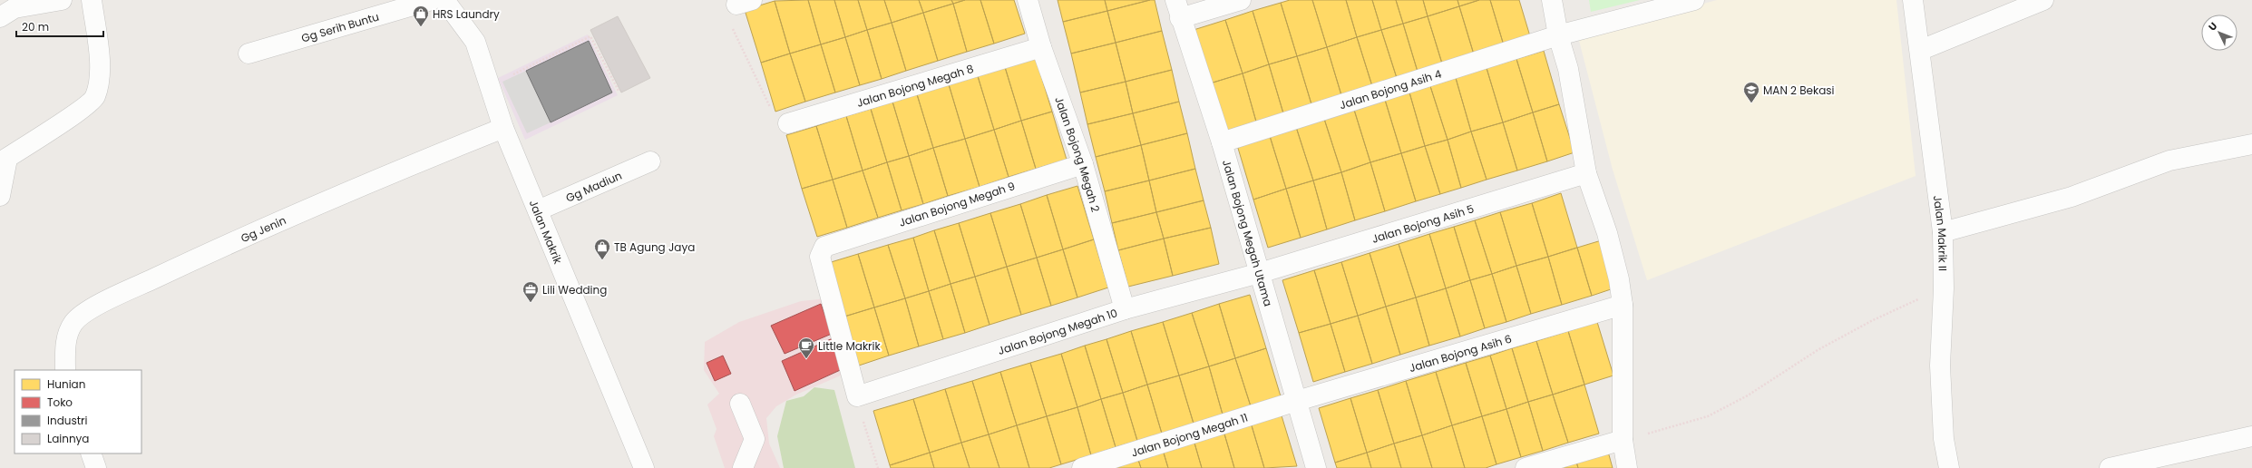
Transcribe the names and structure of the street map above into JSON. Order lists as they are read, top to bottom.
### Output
{
  "streets": {
    "street": [
      "Gg Serih Buntu",
      "Jalan Bojong Megah 8",
      "Jalan Bojong Asih 4",
      "Jalan Bojong Megah 2",
      "Gg Madiun",
      "Jalan Bojong Megah 9",
      "Jalan Bojong Asih 5",
      "Gg Jenin",
      "Jalan Makrik",
      "Jalan Bojong Megah Utama",
      "Jalan Makrik II",
      "Jalan Bojong Megah 10",
      "Jalan Bojong Asih 6",
      "Jalan Bojong Megah 11"
    ]
  },
  "crossings": [
    ["Jalan Bojong Megah 8", "Jalan Bojong Megah 2"],
    ["Jalan Bojong Asih 4", "Jalan Bojong Megah Utama"],
    ["Jalan Bojong Megah 2", "Jalan Bojong Megah 9"],
    ["Jalan Bojong Megah 2", "Jalan Bojong Megah 10"],
    ["Gg Madiun", "Jalan Makrik"],
    ["Jalan Bojong Megah 9", "Jalan Bojong Megah 10"],
    ["Jalan Bojong Asih 5", "Jalan Bojong Megah Utama"],
    ["Jalan Bojong Asih 5", "Jalan Bojong Megah 10"],
    ["Gg Jenin", "Jalan Makrik"],
    ["Jalan Bojong Megah Utama", "Jalan Bojong Megah 10"],
    ["Jalan Bojong Megah Utama", "Jalan Bojong Asih 6"],
    ["Jalan Bojong Megah Utama", "Jalan Bojong Megah 11"],
    ["Jalan Bojong Asih 6", "Jalan Bojong Megah 11"]
  ],
  "places": {
    "shop": ["HRS Laundry", "TB Agung Jaya"],
    "school or university": ["MAN 2 Bekasi"],
    "office": ["Lili Wedding"],
    "cafe": ["Little Makrik"]
  },
  "legend": [
    "Hunian",
    "Toko",
    "Industri",
    "Lainnya"
  ],
  "scale_bar": "20 m",
  "north": "top left"
}
